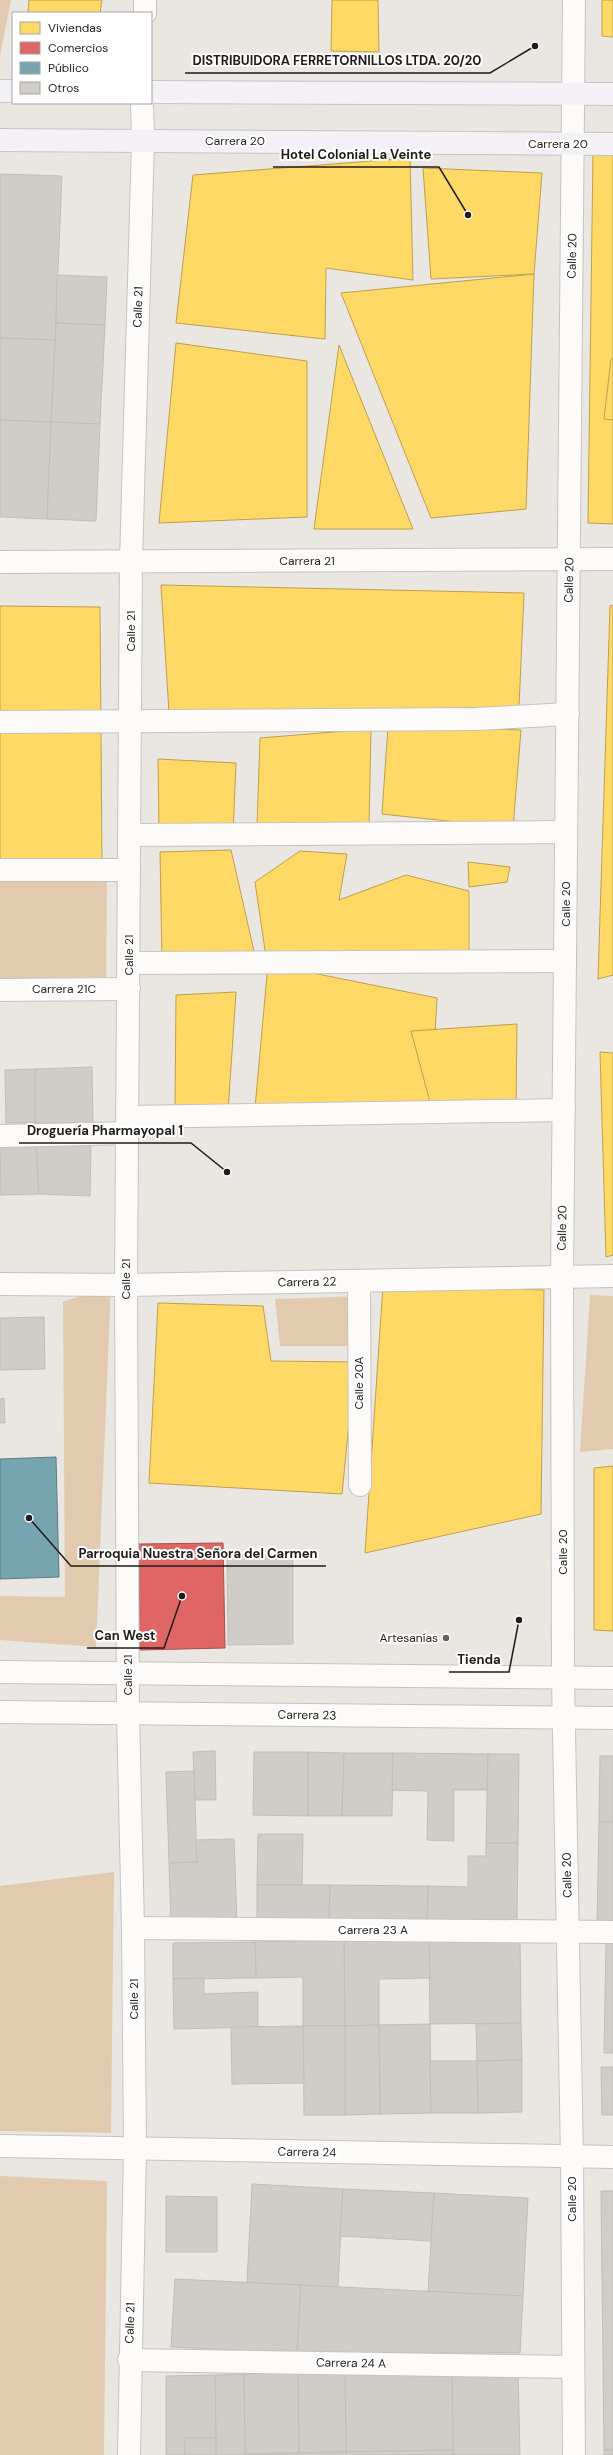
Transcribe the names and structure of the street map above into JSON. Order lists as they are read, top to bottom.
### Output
{
  "streets": {
    "main road": ["Carrera 20"],
    "street": [
      "Calle 20",
      "Calle 21",
      "Carrera 21",
      "Carrera 21C",
      "Carrera 22",
      "Calle 20A",
      "Carrera 23",
      "Carrera 23 A",
      "Carrera 24",
      "Carrera 24 A"
    ]
  },
  "crossings": [
    ["Carrera 20", "Calle 20"],
    ["Carrera 20", "Calle 21"],
    ["Calle 20", "Carrera 21"],
    ["Calle 20", "Carrera 22"],
    ["Calle 20", "Carrera 23"],
    ["Calle 20", "Carrera 23 A"],
    ["Calle 20", "Carrera 24"],
    ["Calle 20", "Carrera 24 A"],
    ["Calle 21", "Carrera 21"],
    ["Calle 21", "Carrera 21C"],
    ["Calle 21", "Carrera 22"],
    ["Calle 21", "Carrera 23"],
    ["Calle 21", "Carrera 23 A"],
    ["Calle 21", "Carrera 24"],
    ["Calle 21", "Carrera 24 A"],
    ["Carrera 22", "Calle 20A"]
  ],
  "places": [
    "DISTRIBUIDORA FERRETORNILLOS LTDA. 20/20",
    "Hotel Colonial La Veinte",
    "Droguería Pharmayopal 1",
    "Parroquia Nuestra Señora del Carmen",
    "Can West",
    "Tienda",
    "Artesanías"
  ],
  "legend": [
    "Viviendas",
    "Comercios",
    "Público",
    "Otros"
  ]
}
